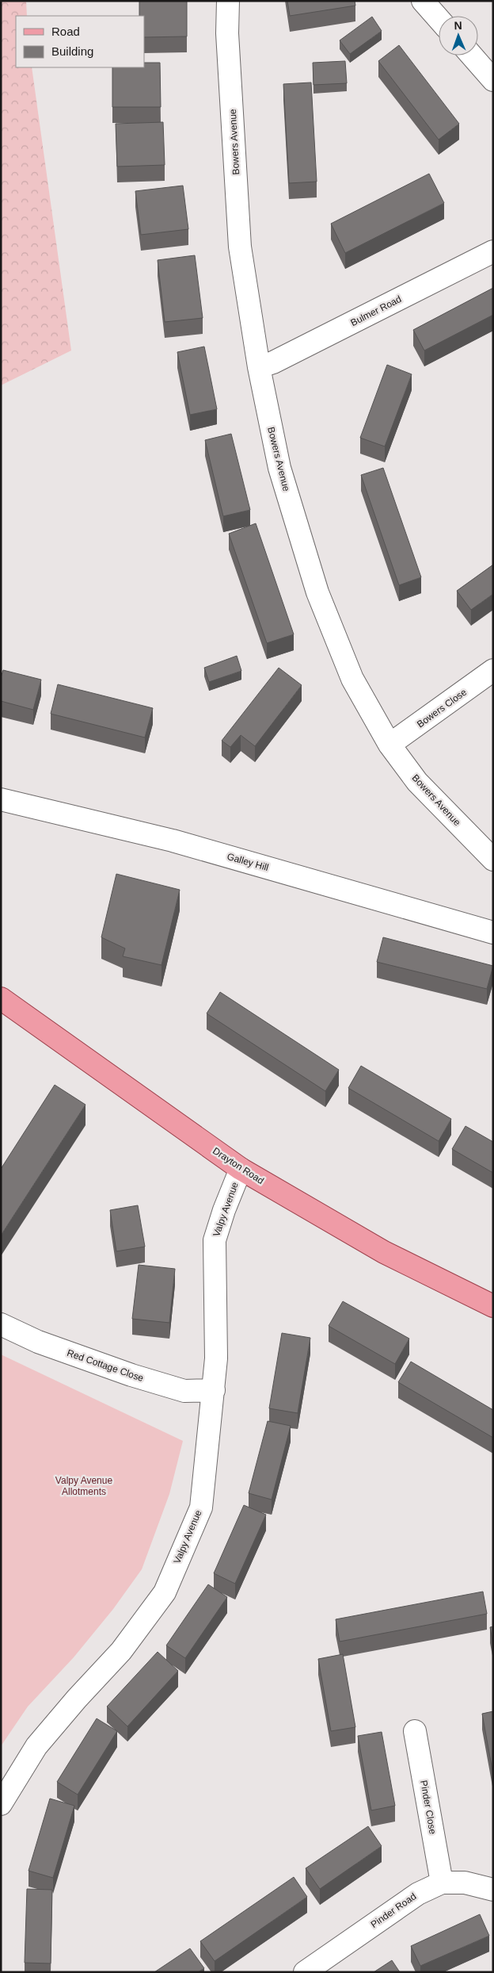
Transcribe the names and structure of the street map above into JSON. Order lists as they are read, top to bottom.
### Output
{
  "streets": {
    "main road": ["Drayton Road"],
    "street": [
      "Bowers Avenue",
      "Bulmer Road",
      "Bowers Close",
      "Galley Hill",
      "Valpy Avenue",
      "Red Cottage Close",
      "Pinder Close",
      "Pinder Road"
    ]
  },
  "crossings": [
    ["Bowers Avenue", "Bulmer Road"],
    ["Bowers Avenue", "Bowers Close"],
    ["Drayton Road", "Valpy Avenue"],
    ["Valpy Avenue", "Red Cottage Close"],
    ["Pinder Close", "Pinder Road"]
  ],
  "parks": ["Valpy Avenue Allotments"],
  "legend": ["Road", "Building"],
  "north": "top"
}
